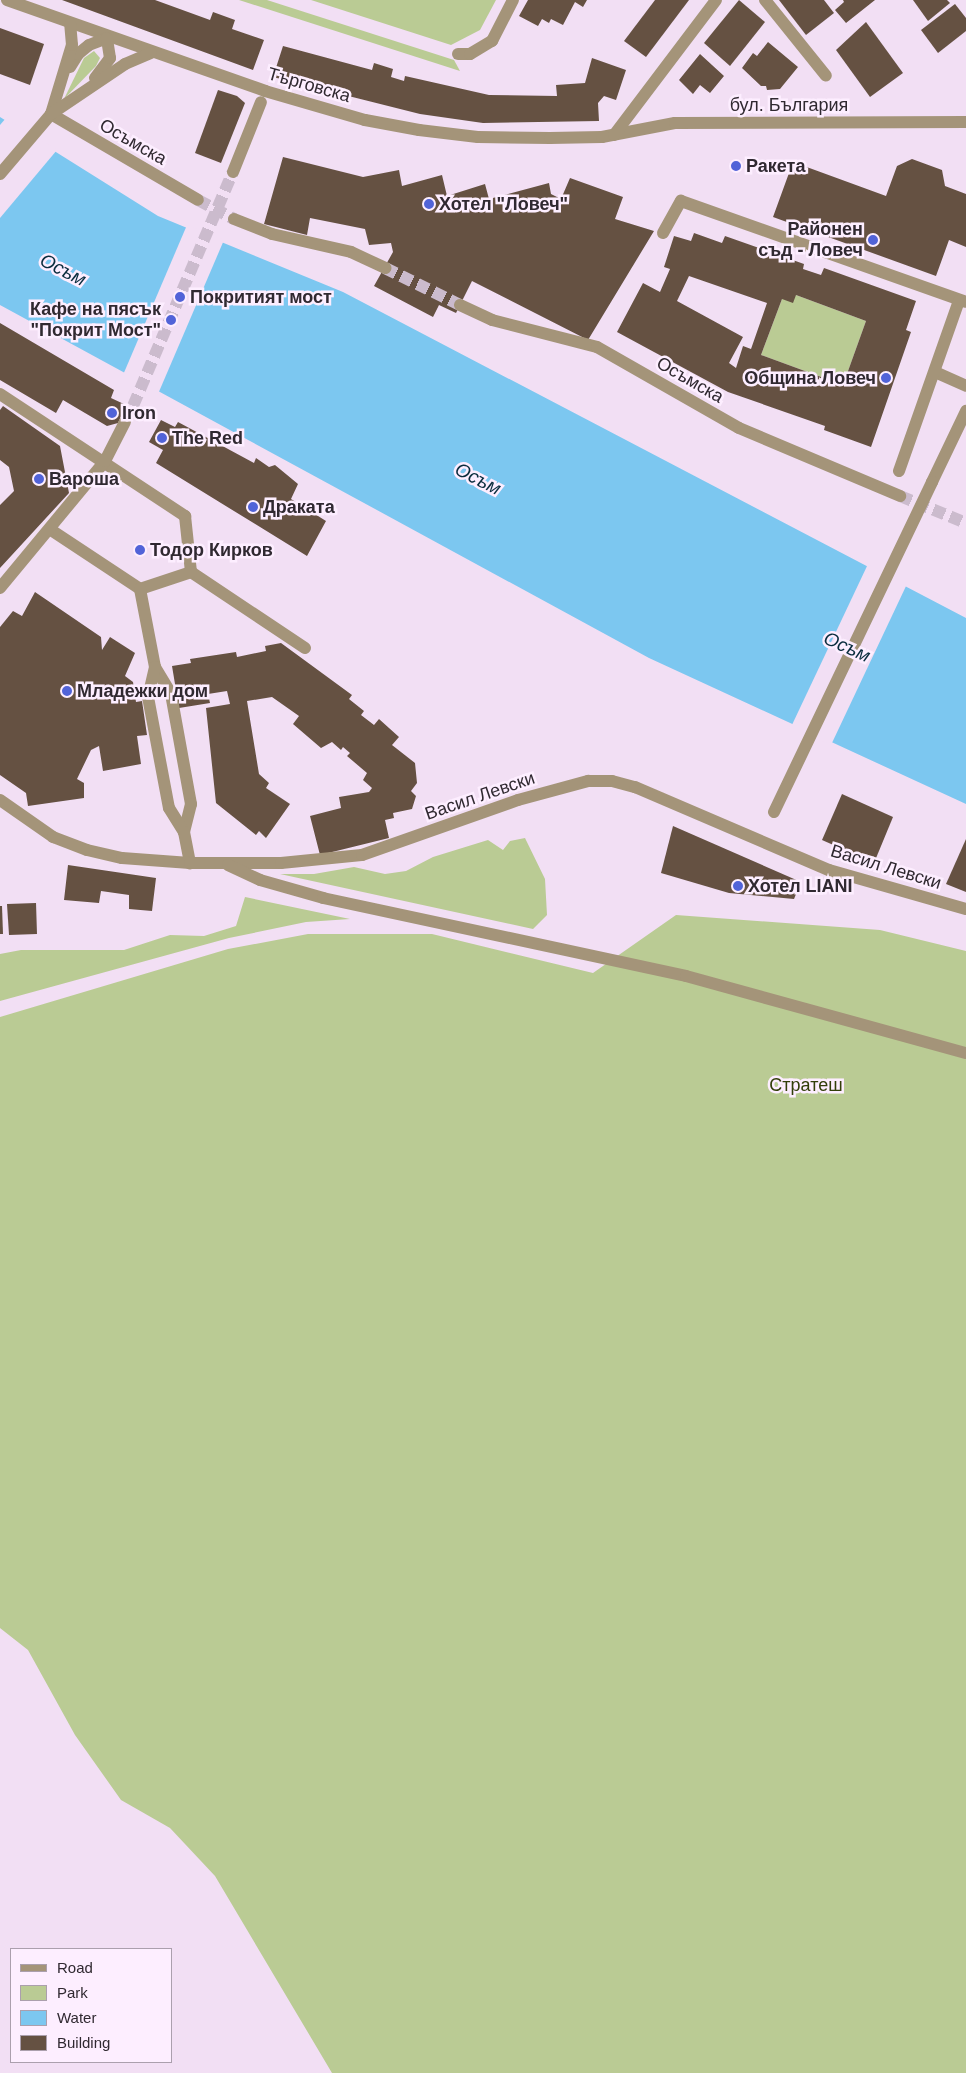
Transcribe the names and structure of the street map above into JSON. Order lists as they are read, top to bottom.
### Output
{
  "streets": {
    "street": [
      "Търговска",
      "бул. България",
      "Осъмска",
      "Васил Левски"
    ]
  },
  "crossings": [
    ["Търговска", "бул. България"]
  ],
  "water": ["Осъм"],
  "parks": ["Стратеш"],
  "places": [
    "Ракета",
    "Хотел \"Ловеч\"",
    "Районен съд - Ловеч",
    "Покритият мост",
    "Кафе на пясък \"Покрит Мост\"",
    "Община Ловеч",
    "Iron",
    "The Red",
    "Вароша",
    "Драката",
    "Тодор Кирков",
    "Младежки дом",
    "Хотел LIANI"
  ],
  "legend": [
    "Road",
    "Park",
    "Water",
    "Building"
  ]
}
